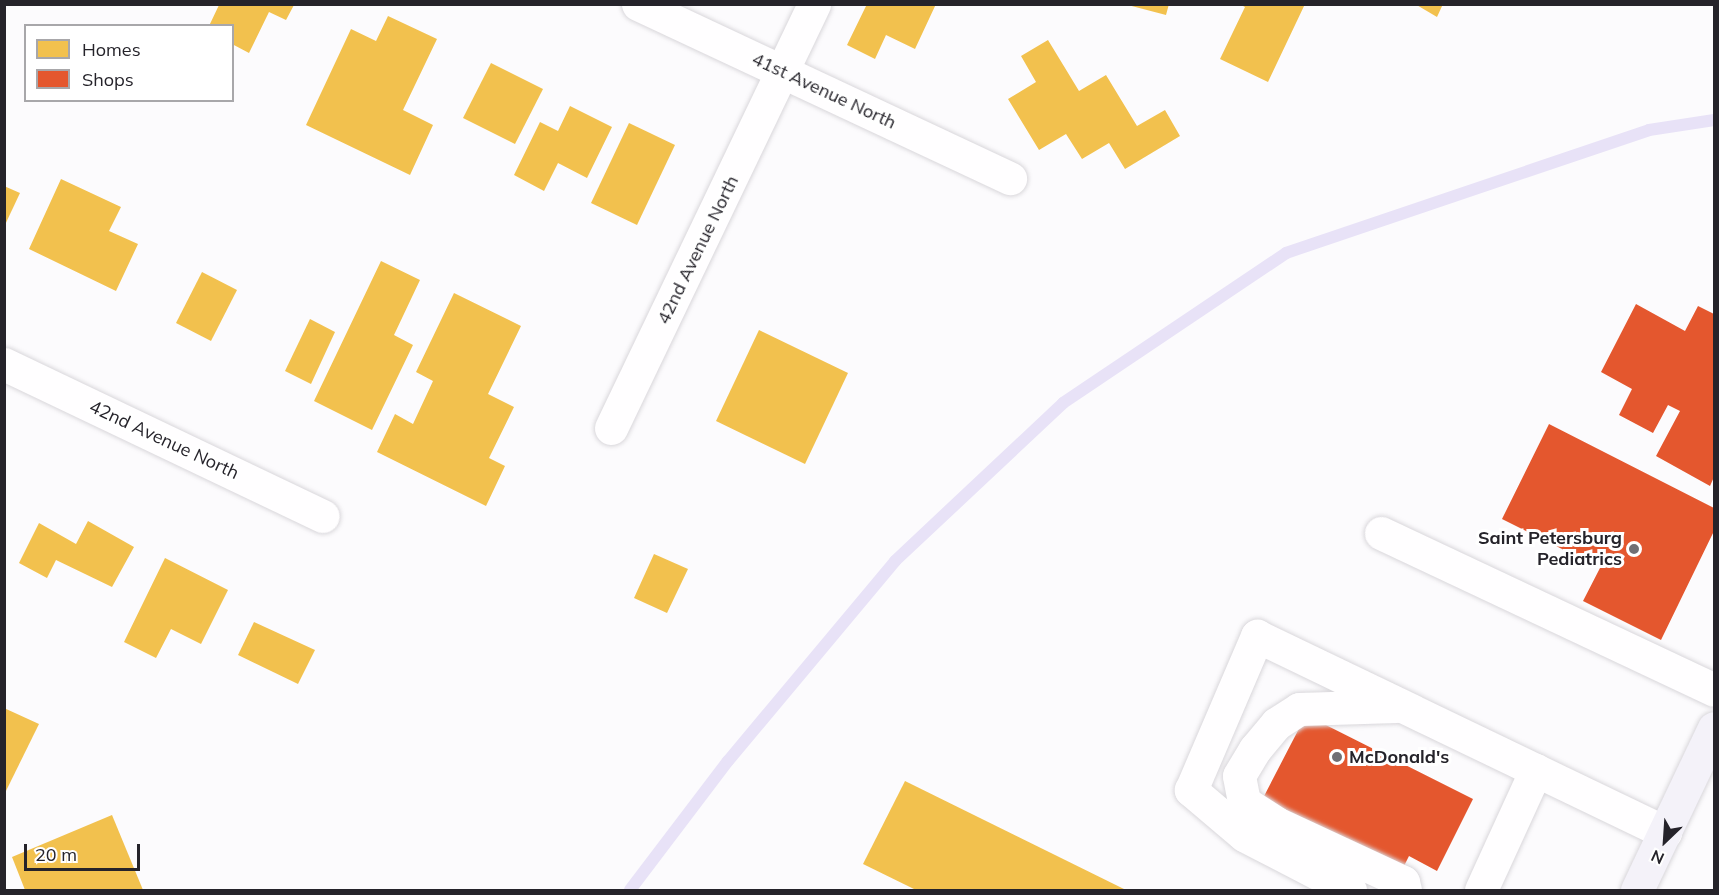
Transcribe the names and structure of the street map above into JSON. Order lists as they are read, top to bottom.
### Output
{
  "streets": {
    "street": ["41st Avenue North", "42nd Avenue North"]
  },
  "crossings": [
    ["41st Avenue North", "42nd Avenue North"]
  ],
  "places": ["Saint Petersburg Pediatrics", "McDonald's"],
  "legend": ["Homes", "Shops"],
  "scale_bar": "20 m",
  "north": "bottom left"
}
